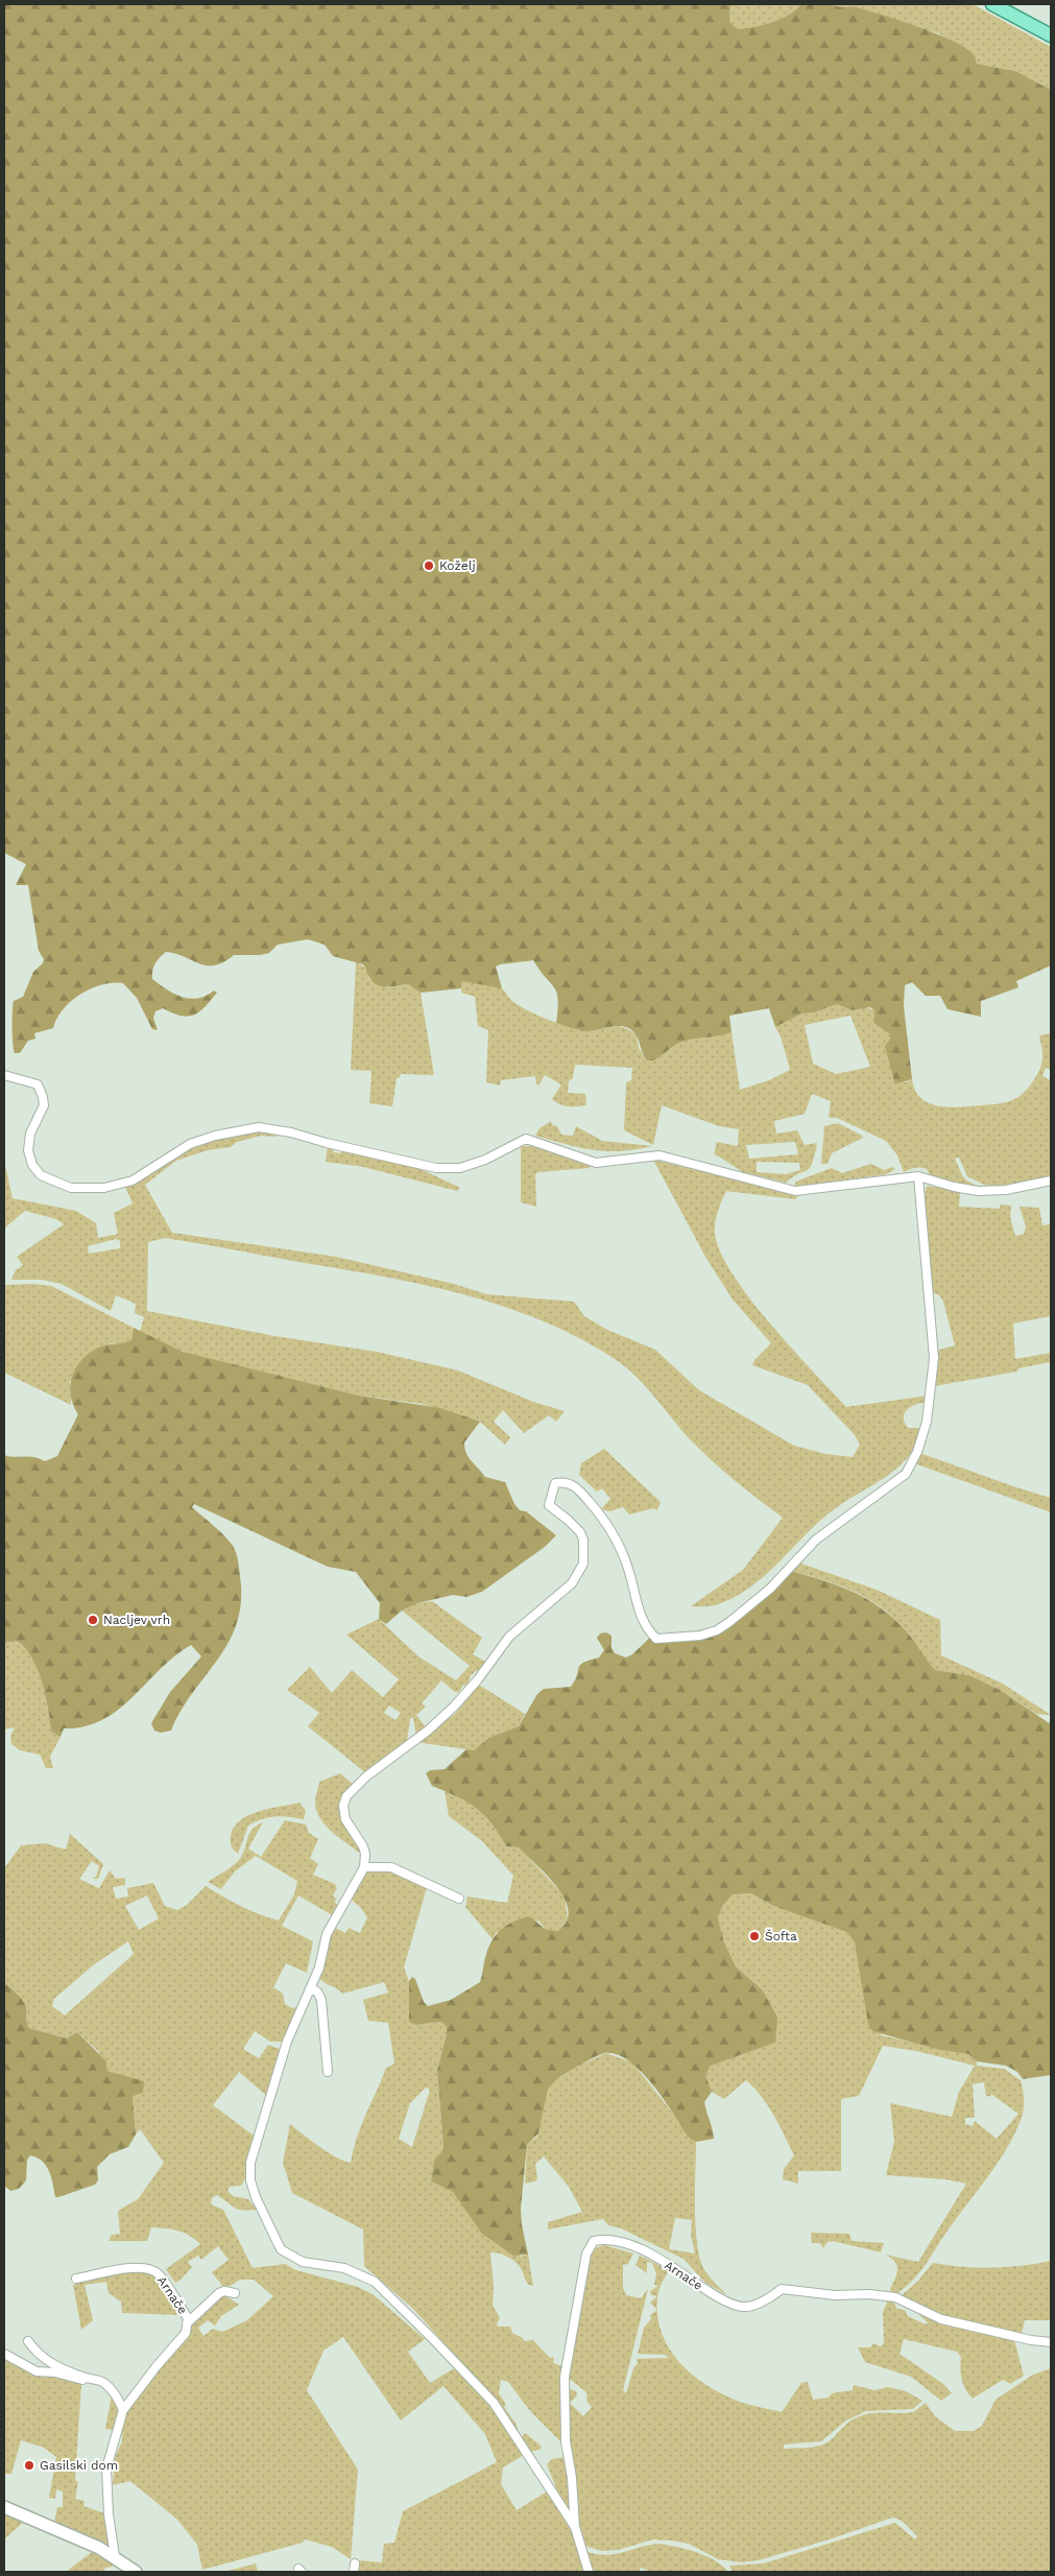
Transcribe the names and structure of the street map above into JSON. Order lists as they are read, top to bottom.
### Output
{
  "streets": {
    "street": ["Arnače"]
  },
  "places": [
    "Koželj",
    "Nacljev vrh",
    "Šofta",
    "Gasilski dom"
  ]
}
